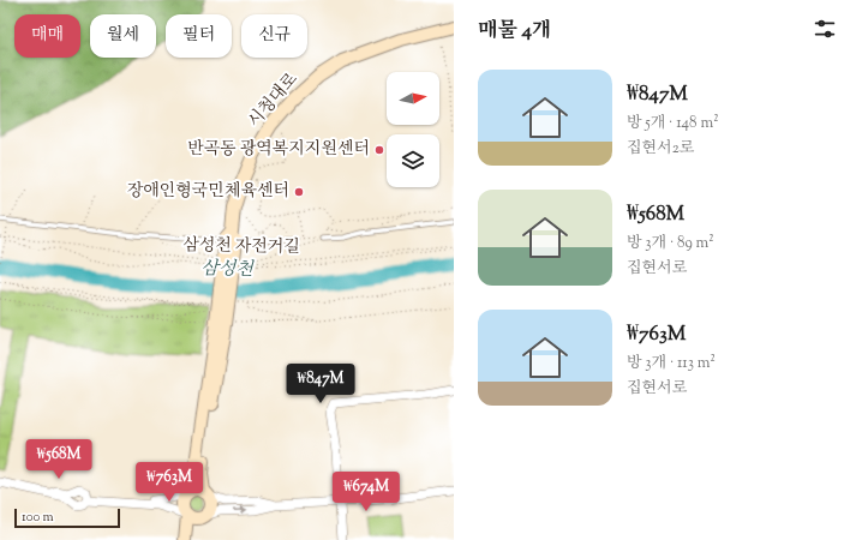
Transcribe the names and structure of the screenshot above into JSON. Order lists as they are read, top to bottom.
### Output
{
  "streets": {
    "street": ["시청대로"],
    "path": ["삼성천 자전거길"]
  },
  "water": ["삼성천"],
  "places": ["반곡동 광역복지지원센터", "장애인형국민체육센터"],
  "scale_bar": "100 m",
  "north": "right",
  "page": {
    "heading": "매물 4개",
    "chip": [
      "매매",
      "월세",
      "필터",
      "신규"
    ],
    "list": [
      {
        "name": "₩847M",
        "note": "방 5개 · 148 m² · 집현서2로"
      },
      {
        "name": "₩568M",
        "note": "방 3개 · 89 m² · 집현서로"
      },
      {
        "name": "₩763M",
        "note": "방 3개 · 113 m² · 집현서로"
      }
    ],
    "price": [
      "₩847M",
      "₩568M",
      "₩763M",
      "₩674M"
    ],
    "scale": "100 m"
  }
}
